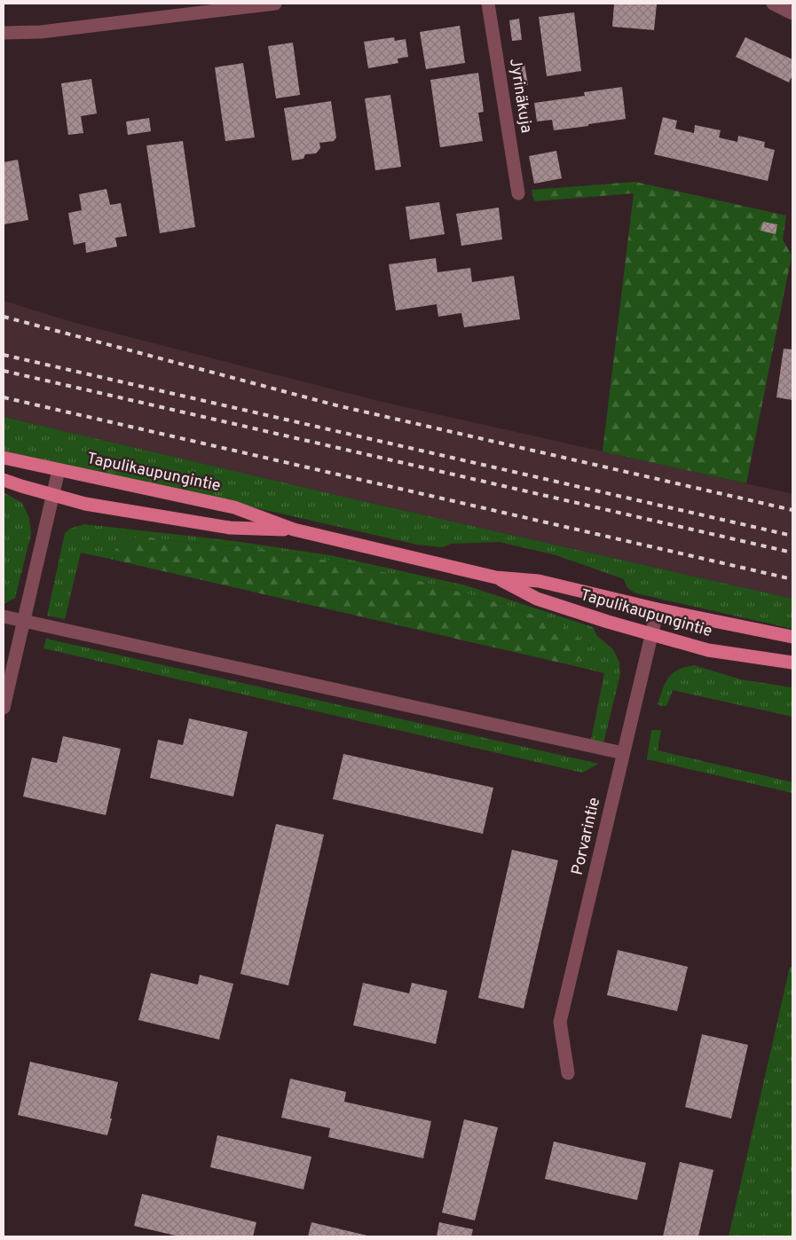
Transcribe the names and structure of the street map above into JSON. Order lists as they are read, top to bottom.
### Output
{
  "streets": {
    "main road": ["Tapulikaupungintie"],
    "street": ["Jyrinäkuja", "Porvarintie"]
  },
  "crossings": [
    ["Tapulikaupungintie", "Porvarintie"]
  ]
}
